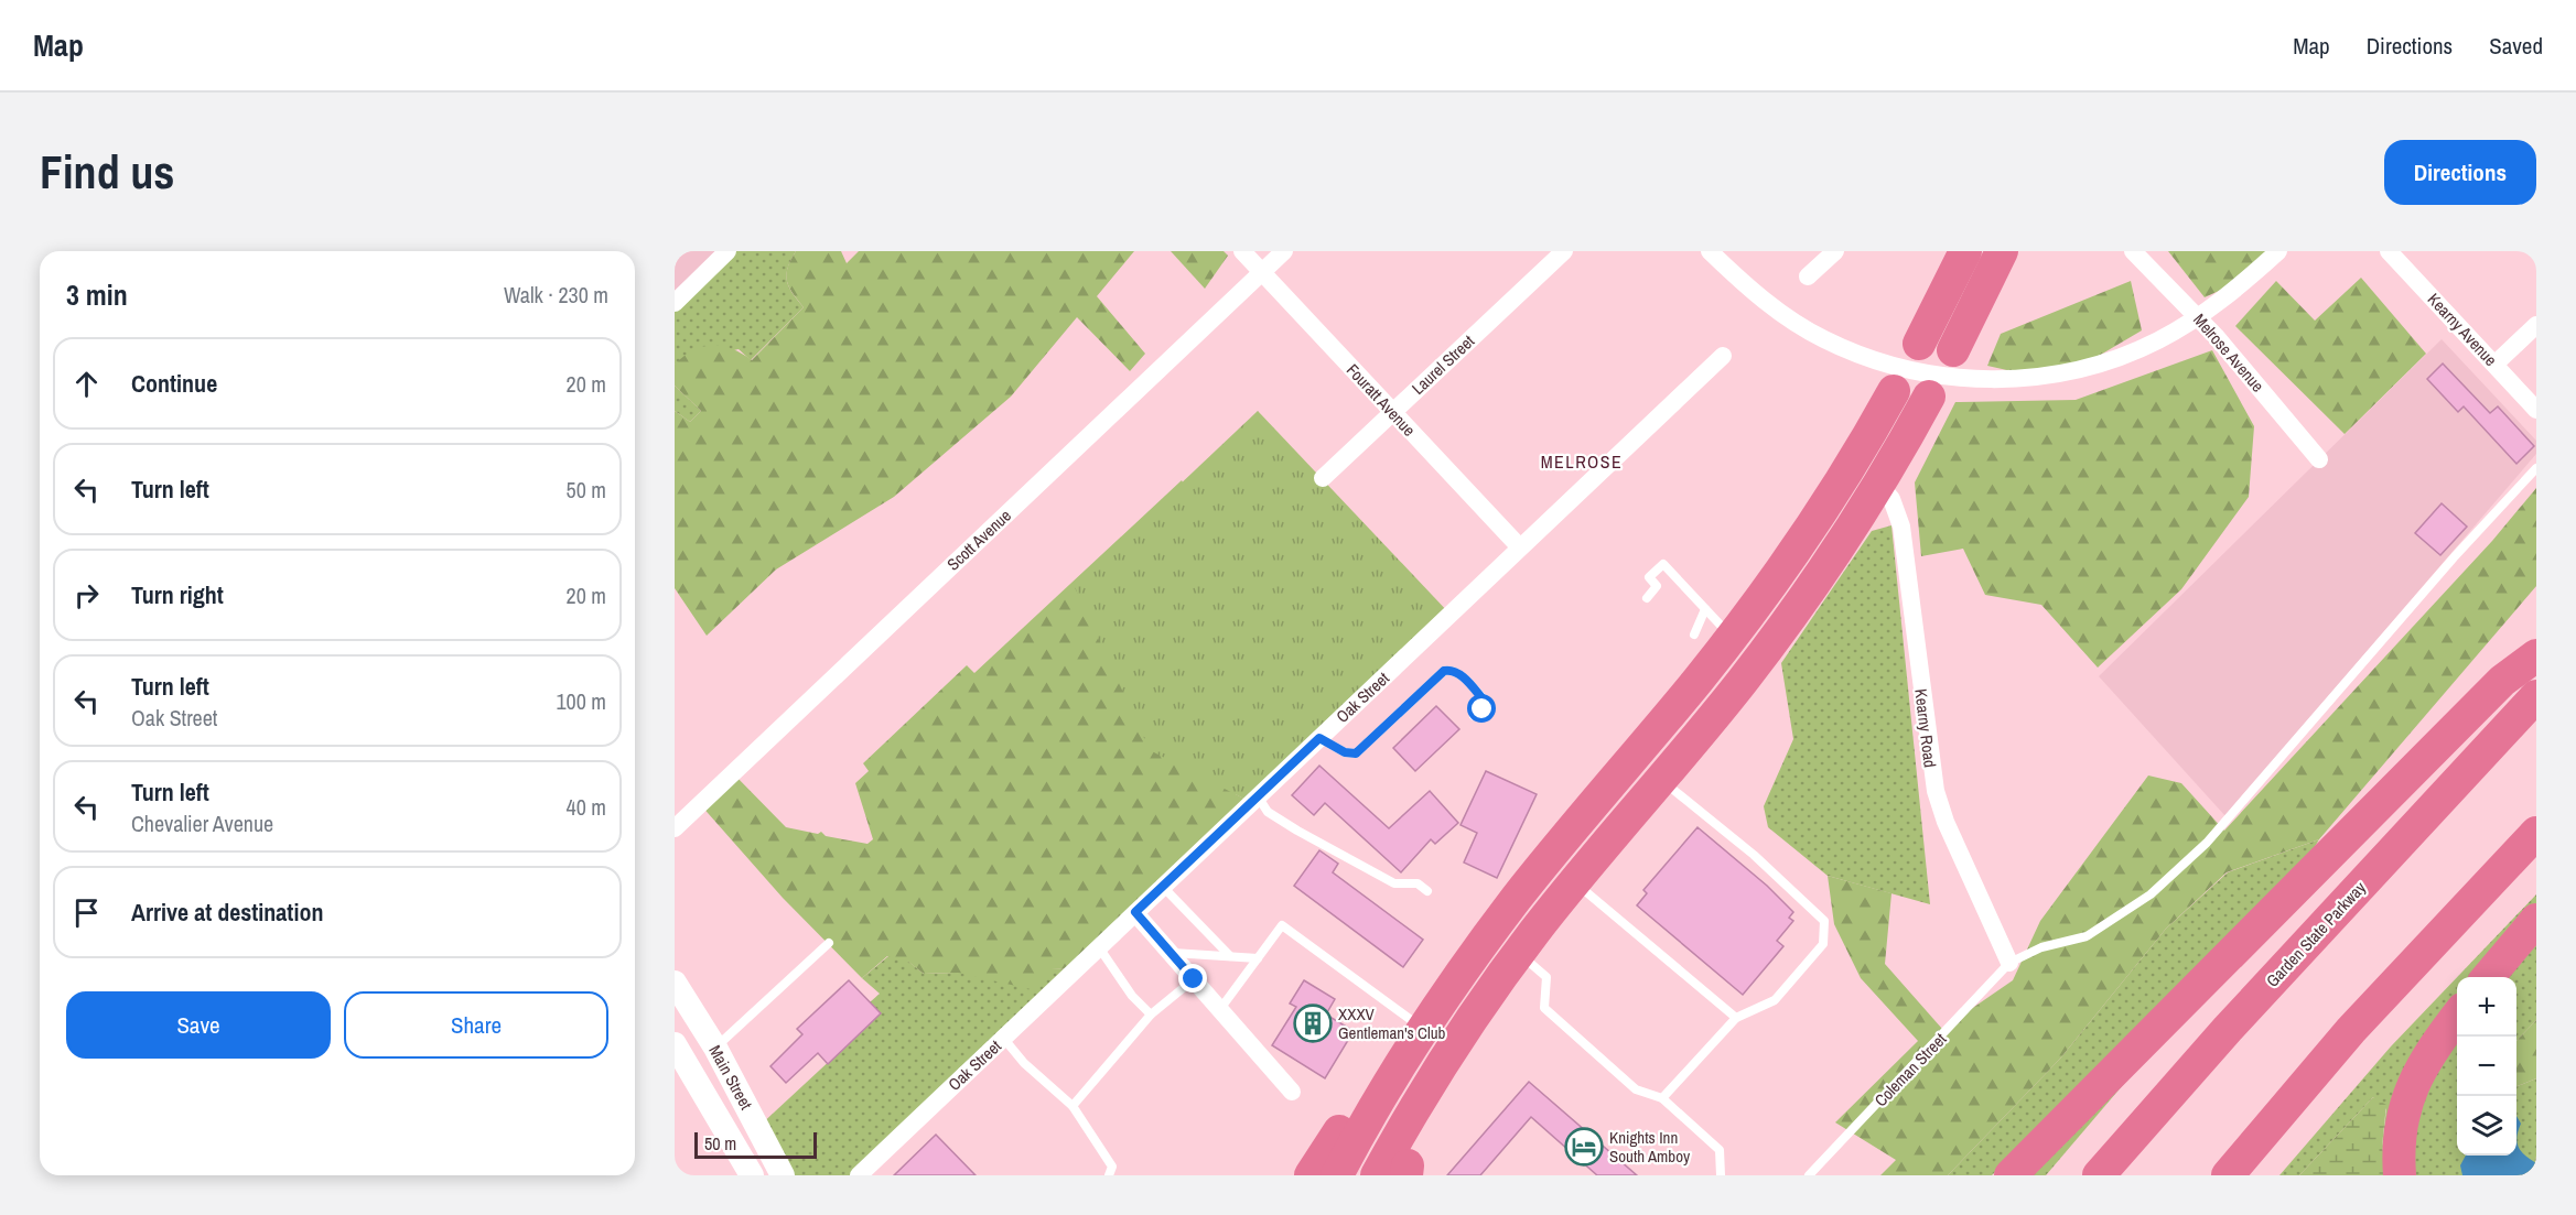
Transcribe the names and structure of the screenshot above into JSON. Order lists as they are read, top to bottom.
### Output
{
  "streets": {
    "highway": ["Garden State Parkway"],
    "main road": ["Main Street"],
    "street": [
      "Kearny Avenue",
      "Melrose Avenue",
      "Laurel Street",
      "Fouratt Avenue",
      "Scott Avenue",
      "Oak Street",
      "Kearny Road"
    ],
    "lane": ["Coleman Street"]
  },
  "crossings": [
    ["Laurel Street", "Fouratt Avenue"],
    ["Fouratt Avenue", "Scott Avenue"],
    ["Fouratt Avenue", "Oak Street"],
    ["Kearny Road", "Coleman Street"]
  ],
  "districts": ["MELROSE"],
  "places": {
    "building": ["XXXV Gentleman's Club"],
    "hotel": ["Knights Inn South Amboy"]
  },
  "scale_bar": "50 m",
  "page": {
    "header": "Map",
    "nav": ["Map", "Directions", "Saved"],
    "buttons": [
      "Directions",
      ["Save", "Share"]
    ],
    "title": "Find us",
    "heading": ["3 min", "Walk · 230 m"],
    "list": [
      ["Continue", "20 m"],
      ["Turn left", "50 m"],
      ["Turn right", "20 m"],
      ["Turn left", "Oak Street", "100 m"],
      ["Turn left", "Chevalier Avenue", "40 m"],
      "Arrive at destination"
    ],
    "map_buttons": ["+", "−"],
    "scale": "50 m"
  }
}
